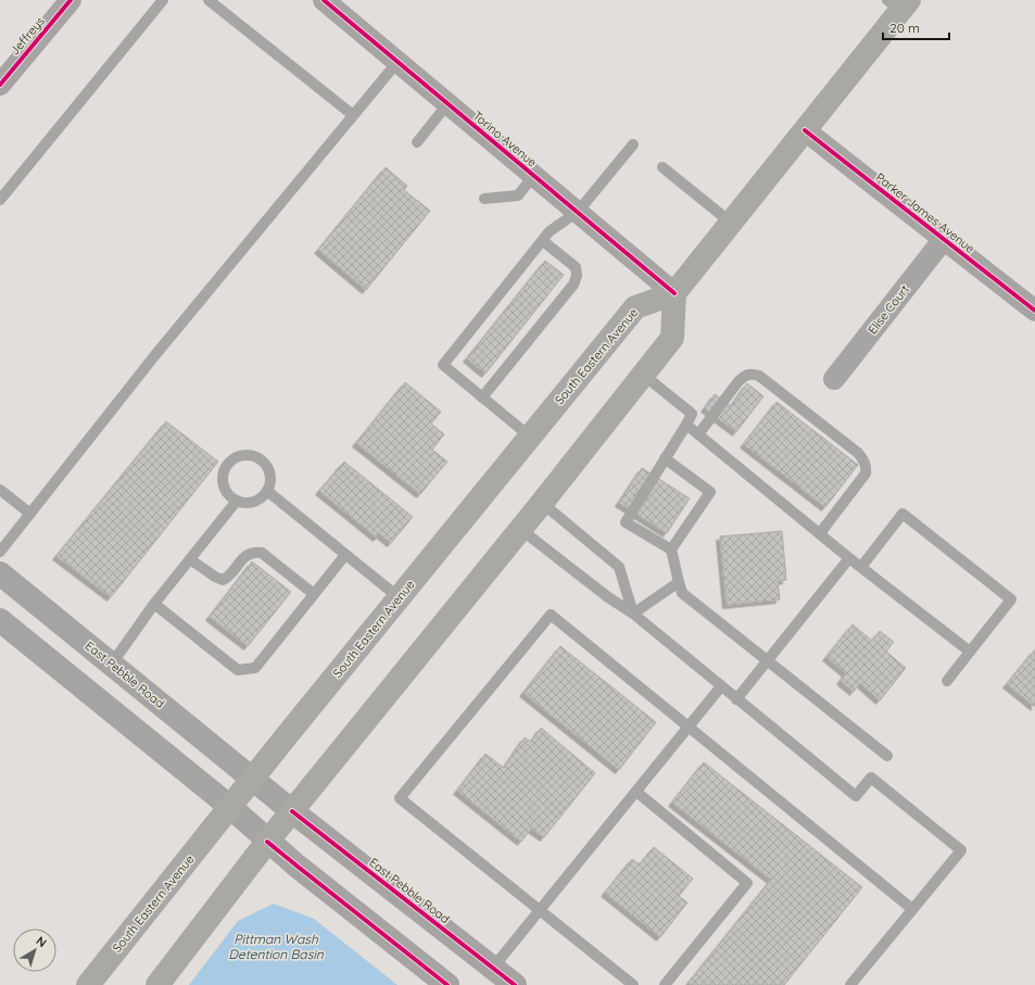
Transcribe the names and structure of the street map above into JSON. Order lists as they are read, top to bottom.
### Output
{
  "streets": {
    "main road": ["South Eastern Avenue", "East Pebble Road"],
    "street": [
      "Jeffreys",
      "Torino Avenue",
      "Parker James Avenue",
      "Elise Court"
    ]
  },
  "crossings": [
    ["Torino Avenue", "South Eastern Avenue"],
    ["Parker James Avenue", "Elise Court"],
    ["South Eastern Avenue", "East Pebble Road"]
  ],
  "water": ["Pittman Wash Detention Basin"],
  "scale_bar": "20 m",
  "north": "top right"
}
